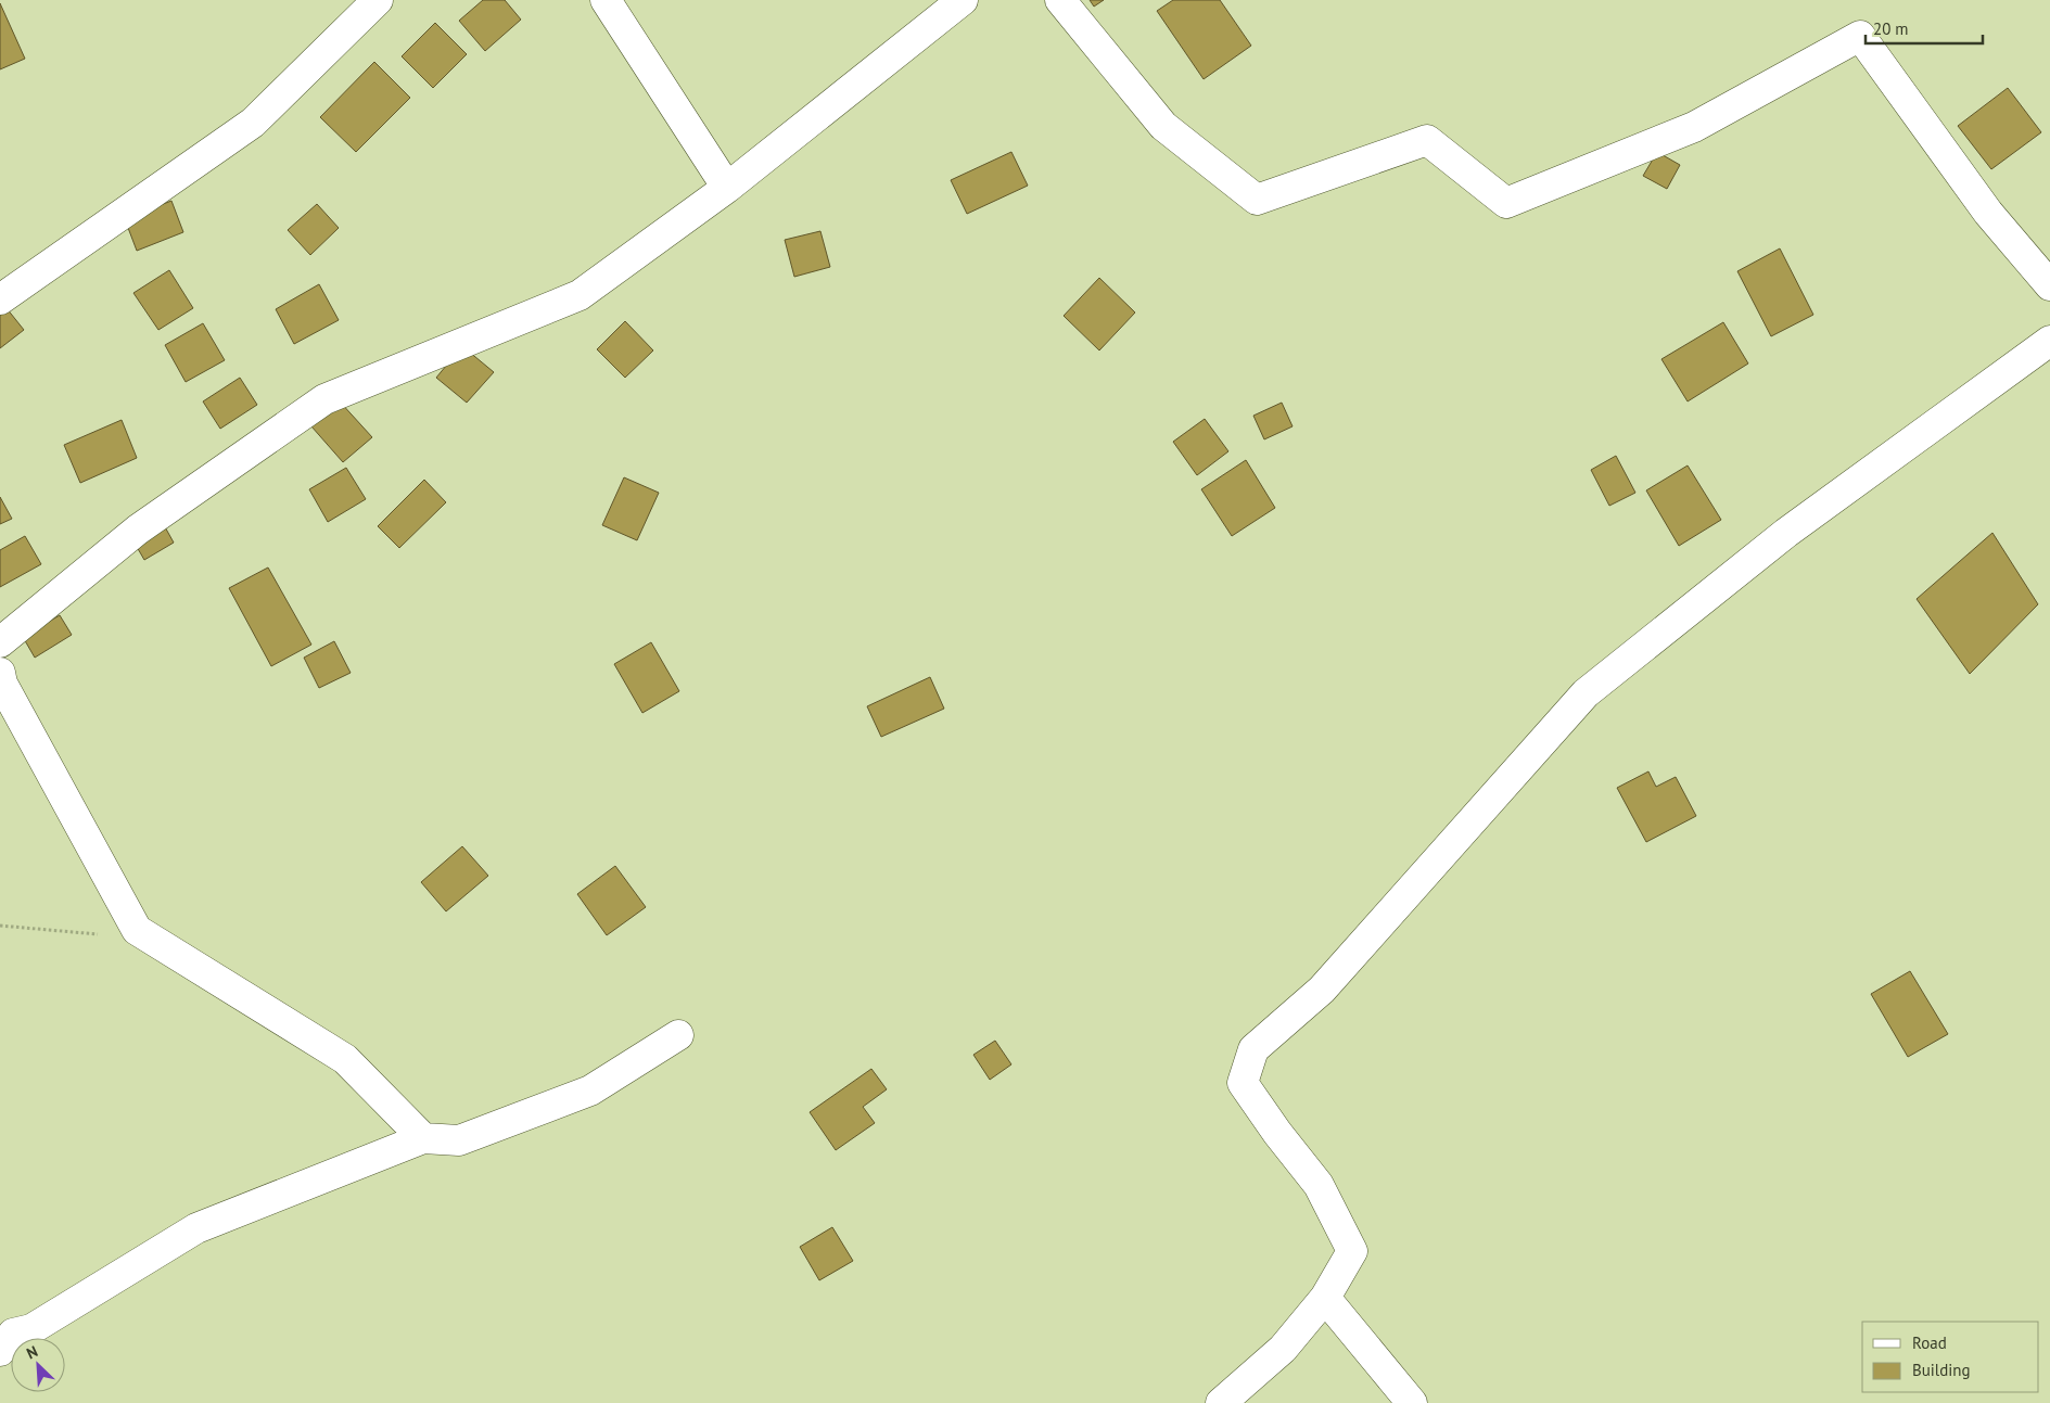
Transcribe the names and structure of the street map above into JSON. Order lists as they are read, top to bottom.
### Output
{
  "legend": ["Road", "Building"],
  "scale_bar": "20 m",
  "north": "top left"
}
